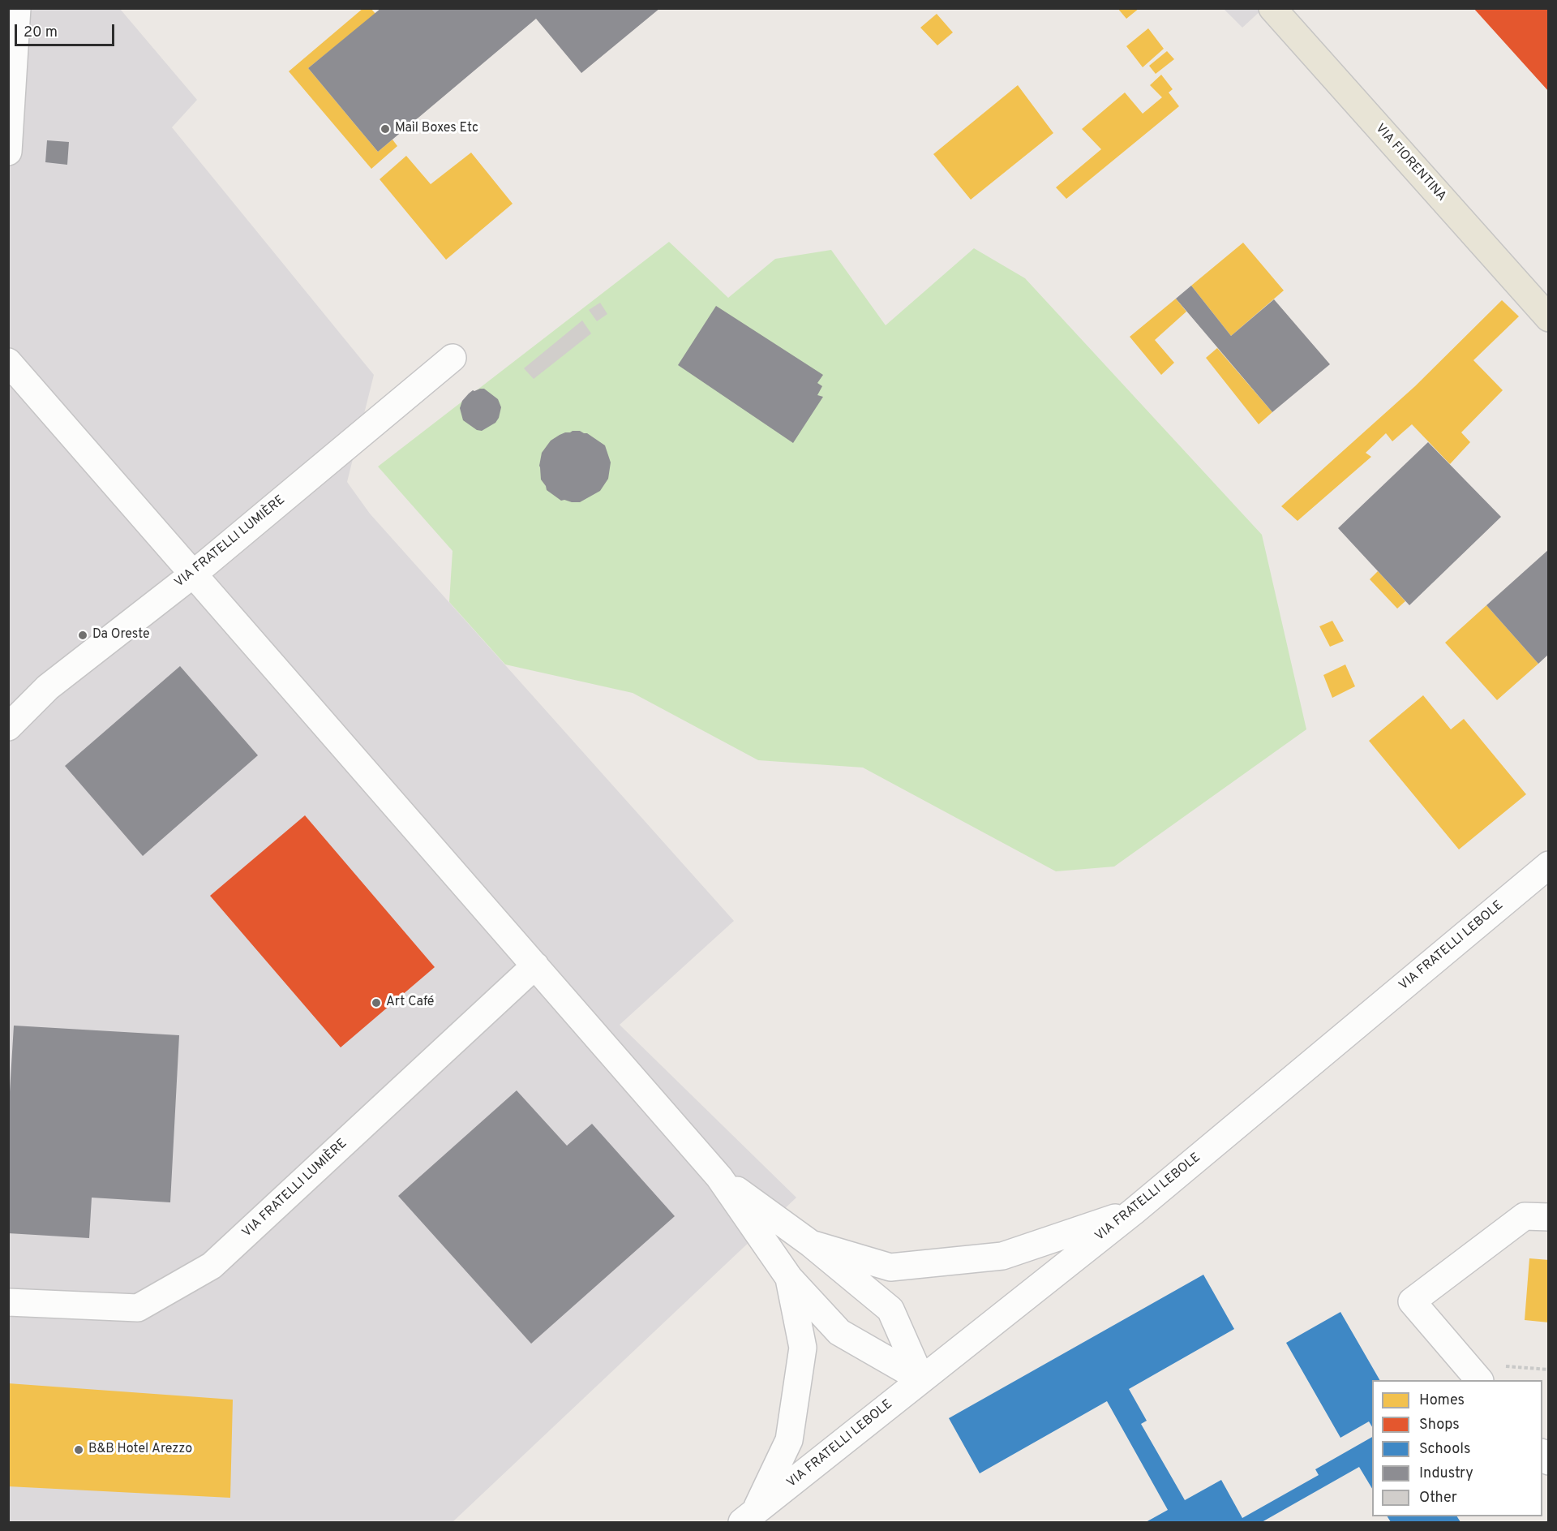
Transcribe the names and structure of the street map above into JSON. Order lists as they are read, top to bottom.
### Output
{
  "streets": {
    "main road": ["VIA FIORENTINA"],
    "street": ["VIA FRATELLI LUMIÈRE", "VIA FRATELLI LEBOLE"]
  },
  "places": [
    "Mail Boxes Etc",
    "Da Oreste",
    "Art Café",
    "B&B Hotel Arezzo"
  ],
  "legend": [
    "Homes",
    "Shops",
    "Schools",
    "Industry",
    "Other"
  ],
  "scale_bar": "20 m"
}
